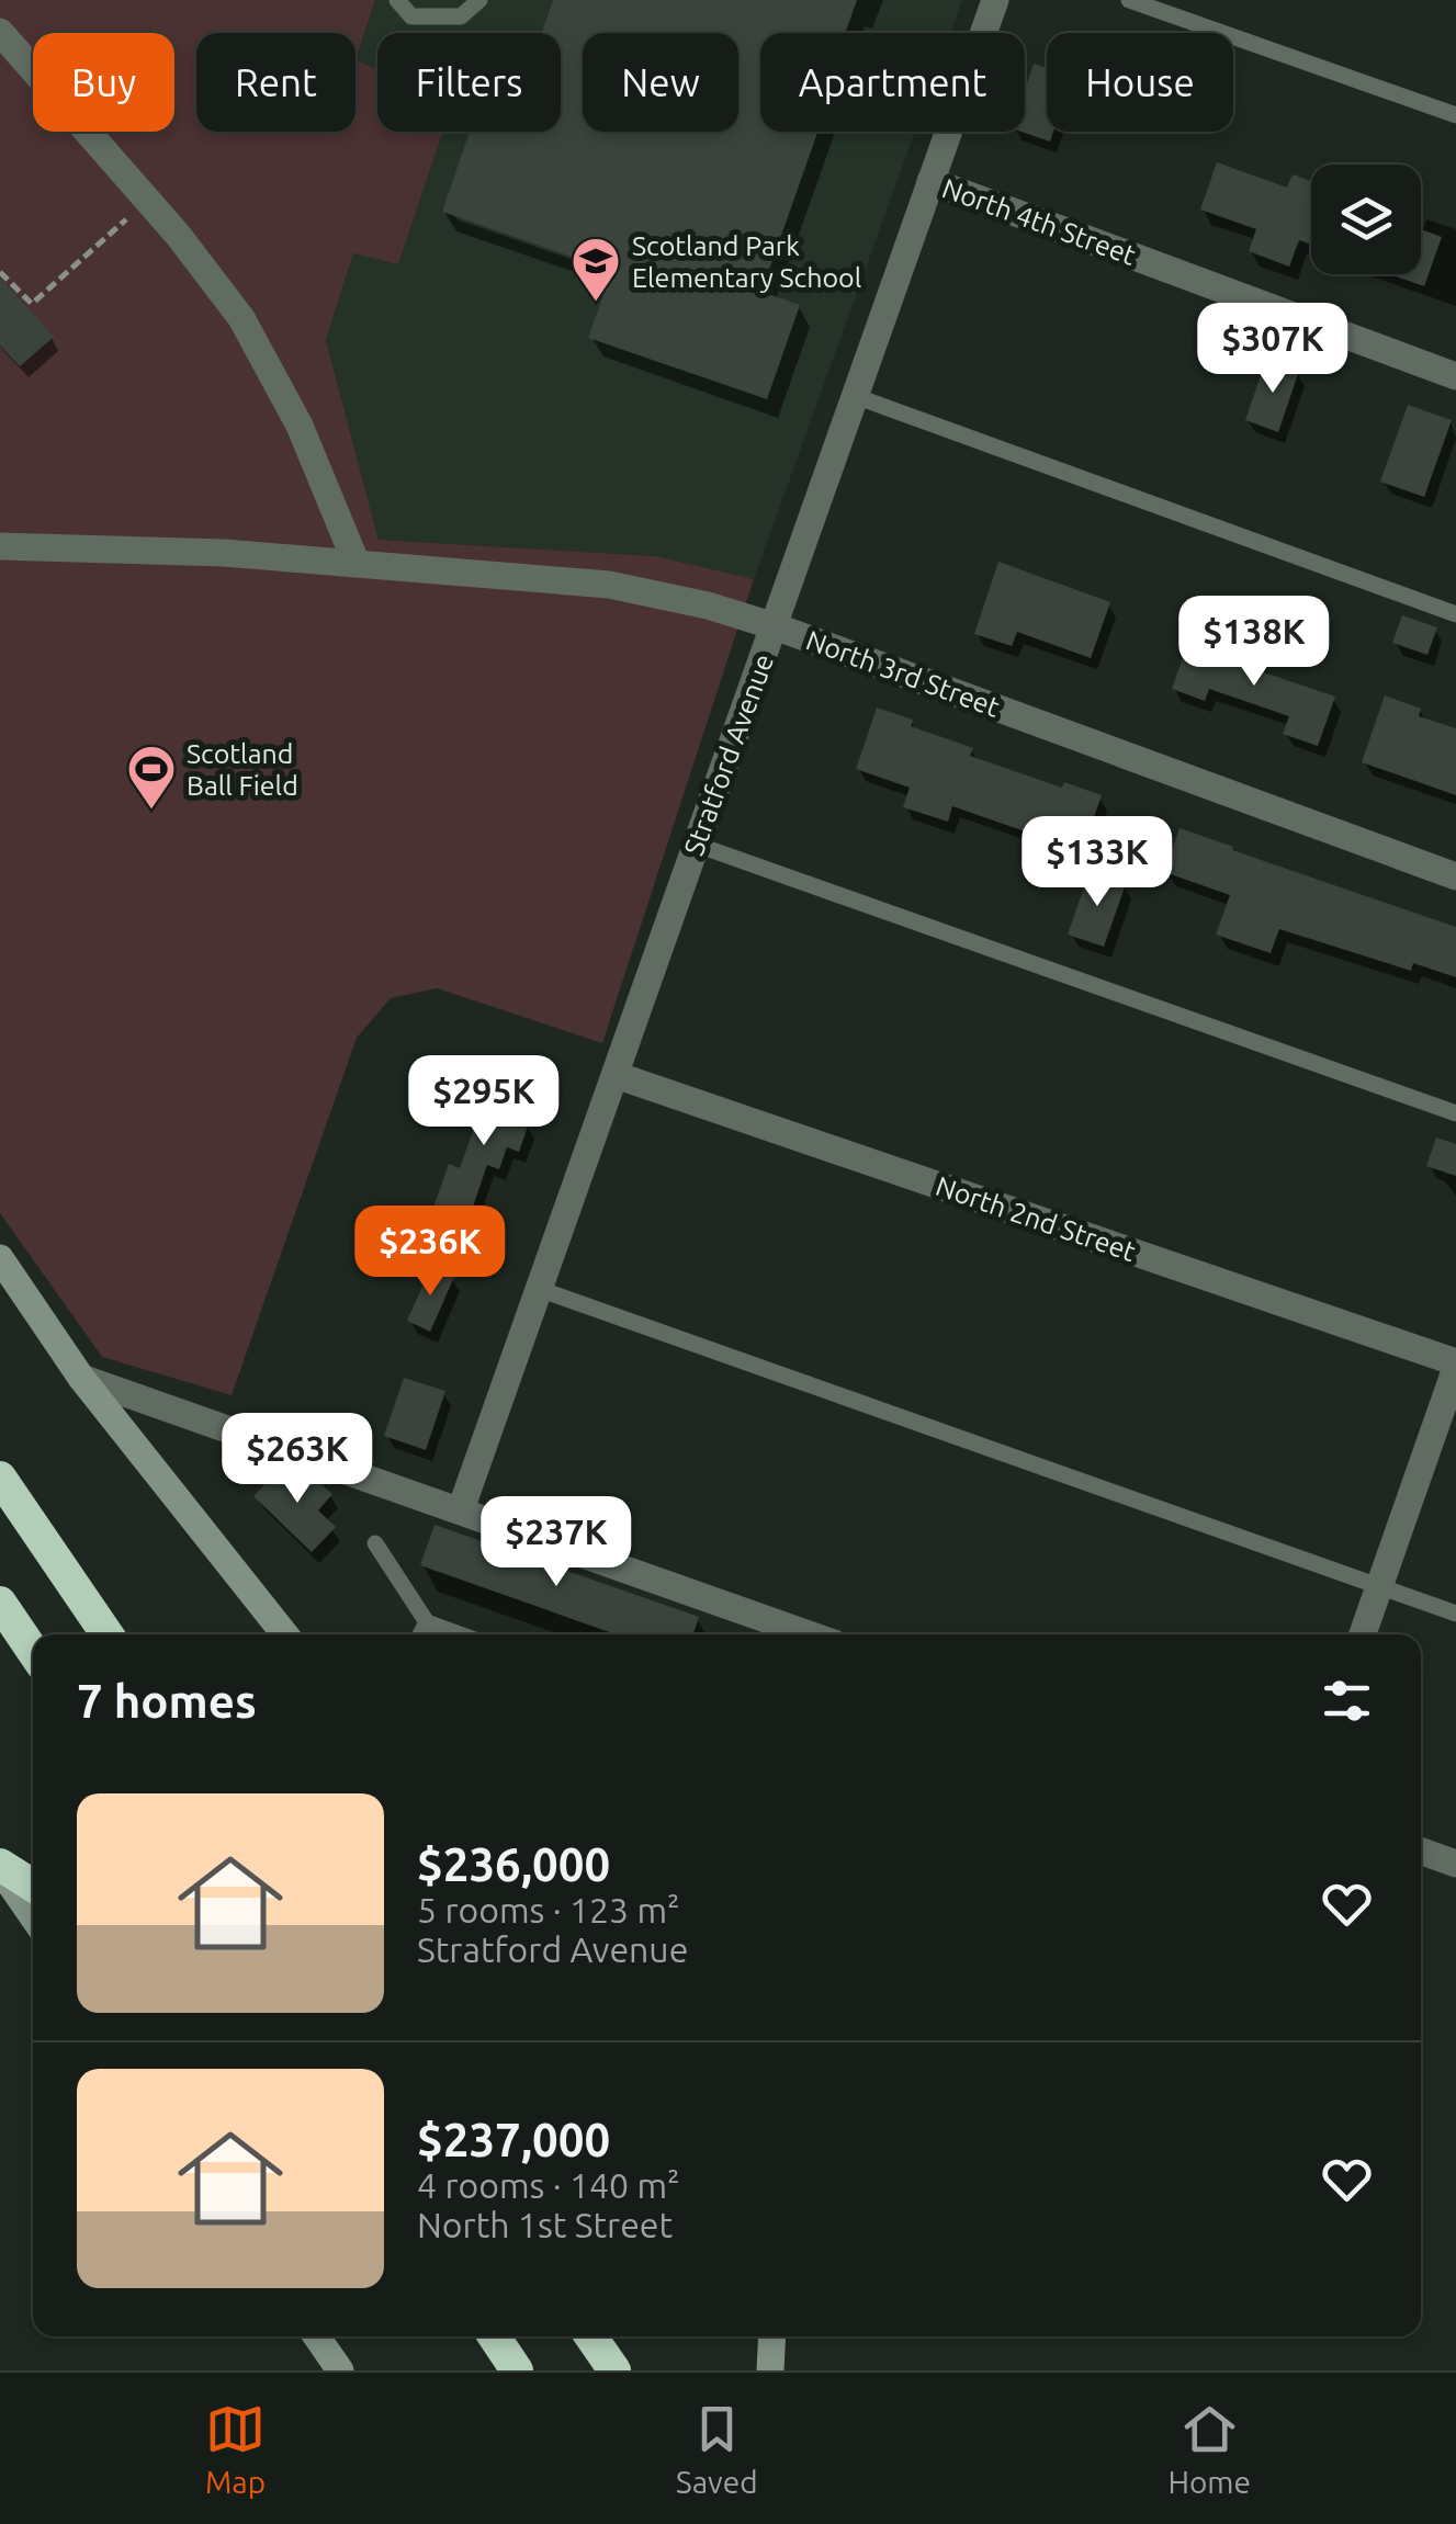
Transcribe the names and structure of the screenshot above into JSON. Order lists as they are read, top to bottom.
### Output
{
  "streets": {
    "street": [
      "North 4th Street",
      "North 3rd Street",
      "Stratford Avenue",
      "North 2nd Street"
    ]
  },
  "crossings": [
    ["North 4th Street", "Stratford Avenue"],
    ["North 3rd Street", "Stratford Avenue"],
    ["Stratford Avenue", "North 2nd Street"]
  ],
  "places": {
    "school or university": ["Scotland Park Elementary School"],
    "sports": ["Scotland Ball Field"]
  },
  "page": {
    "chip": [
      "Buy",
      "Rent",
      "Filters",
      "New",
      "Apartment",
      "House"
    ],
    "price": [
      "$307K",
      "$138K",
      "$133K",
      "$295K",
      "$236K",
      "$263K",
      "$237K"
    ],
    "heading": "7 homes",
    "list": [
      {
        "name": "$236,000",
        "note": "5 rooms · 123 m² · Stratford Avenue"
      },
      {
        "name": "$237,000",
        "note": "4 rooms · 140 m² · North 1st Street"
      }
    ],
    "tabs": ["Map", "Saved", "Home"]
  }
}
